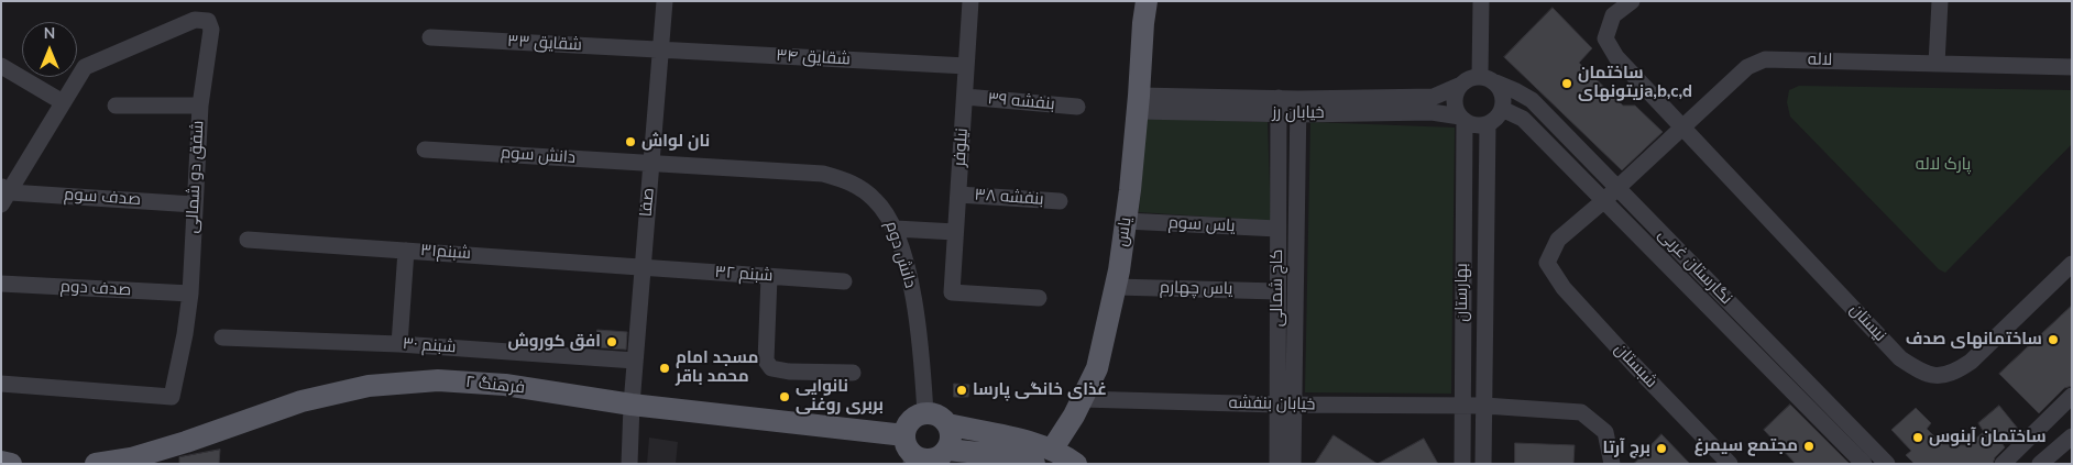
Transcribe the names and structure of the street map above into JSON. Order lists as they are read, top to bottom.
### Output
{
  "streets": {
    "main road": ["یاس", "فرهنگ ۲"],
    "street": [
      "شقایق ۳۳",
      "شقایق ۳۴",
      "لاله",
      "بنفشه ۳۹",
      "خیابان رز",
      "نیلوفر",
      "دانش سوم",
      "شفق دو شمالی",
      "صدف سوم",
      "بنفشه ۳۸",
      "صفا",
      "یاس سوم",
      "شبنم۳۱",
      "دانش دوم",
      "نگارستان غربی",
      "شبنم ۳۲",
      "کاج شمالی",
      "صدف دوم",
      "یاس چهارم",
      "بهارستان",
      "نیستان",
      "شبنم ۳۰",
      "شبستان",
      "خیابان بنفشه"
    ]
  },
  "crossings": [
    ["شقایق ۳۳", "شقایق ۳۴"],
    ["شقایق ۳۳", "صفا"],
    ["شقایق ۳۴", "نیلوفر"],
    ["شقایق ۳۴", "صفا"],
    ["لاله", "نگارستان غربی"],
    ["لاله", "نیستان"],
    ["لاله", "شبستان"],
    ["بنفشه ۳۹", "نیلوفر"],
    ["خیابان رز", "یاس"],
    ["خیابان رز", "نگارستان غربی"],
    ["خیابان رز", "کاج شمالی"],
    ["خیابان رز", "بهارستان"],
    ["نیلوفر", "بنفشه ۳۸"],
    ["دانش سوم", "صفا"],
    ["دانش سوم", "دانش دوم"],
    ["شفق دو شمالی", "صدف سوم"],
    ["شفق دو شمالی", "صدف دوم"],
    ["صفا", "شبنم۳۱"],
    ["صفا", "دانش دوم"],
    ["صفا", "شبنم ۳۲"],
    ["صفا", "شبنم ۳۰"],
    ["صفا", "فرهنگ ۲"],
    ["یاس سوم", "یاس"],
    ["یاس سوم", "کاج شمالی"],
    ["یاس", "یاس چهارم"],
    ["یاس", "خیابان بنفشه"],
    ["شبنم۳۱", "شبنم ۳۲"],
    ["دانش دوم", "فرهنگ ۲"],
    ["نگارستان غربی", "بهارستان"],
    ["کاج شمالی", "یاس چهارم"],
    ["کاج شمالی", "خیابان بنفشه"],
    ["بهارستان", "خیابان بنفشه"]
  ],
  "parks": ["پارک لاله"],
  "places": [
    "ساختمان زیتونهایa,b,c,d",
    "نان لواش",
    "ساختمانهای صدف",
    "افق کوروش",
    "مسجد امام محمد باقر",
    "غذای خانگی پارسا",
    "نانوایی بربری روغنی",
    "ساختمان آبنوس",
    "مجتمع سیمرغ",
    "برج آرتا"
  ],
  "north": "top"
}
